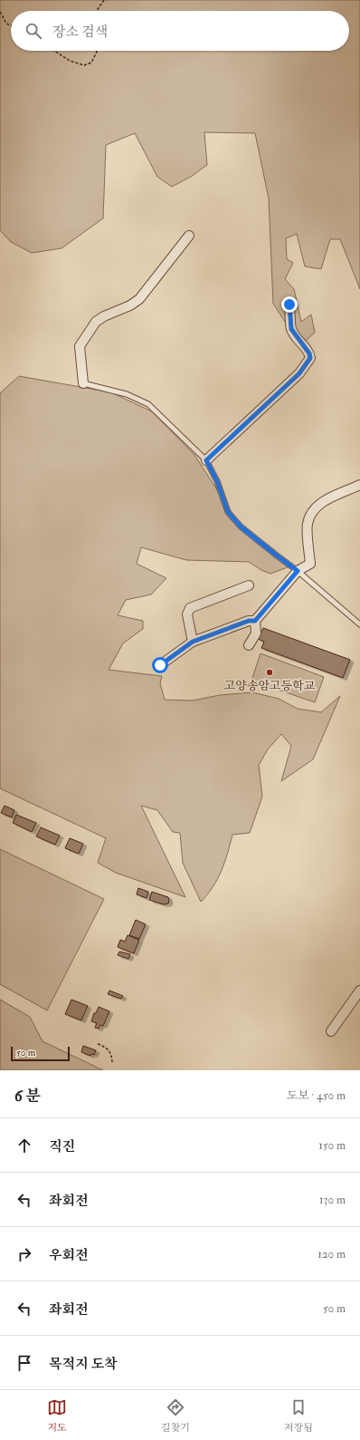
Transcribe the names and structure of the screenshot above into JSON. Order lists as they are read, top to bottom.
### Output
{
  "places": ["고양송암고등학교"],
  "scale_bar": "50 m",
  "page": {
    "search": "장소 검색",
    "scale": "50 m",
    "heading": ["6 분", "도보 · 450 m"],
    "list": [
      ["직진", "150 m"],
      ["좌회전", "130 m"],
      ["우회전", "120 m"],
      ["좌회전", "50 m"],
      "목적지 도착"
    ],
    "nav": ["지도", "길찾기", "저장됨"]
  }
}
